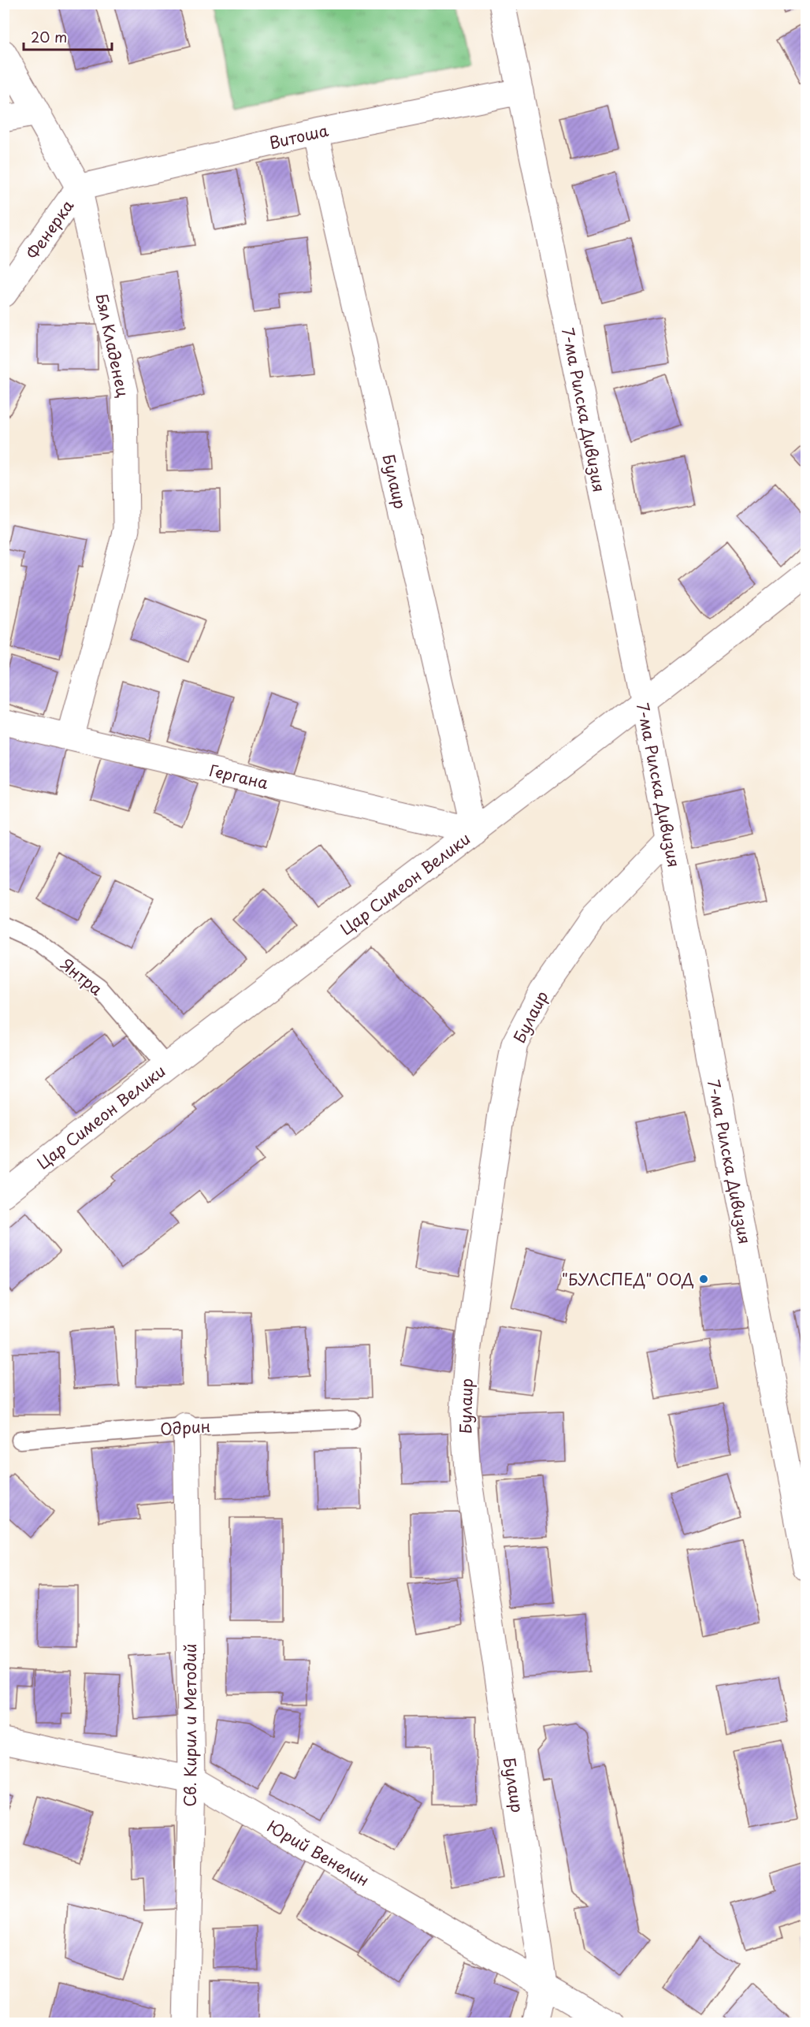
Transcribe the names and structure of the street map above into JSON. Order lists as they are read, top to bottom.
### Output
{
  "streets": {
    "street": [
      "Витоша",
      "Фенерка",
      "Бял Кладенец",
      "7-ма Рилска Дивизия",
      "Булаир",
      "Гергана",
      "Цар Симеон Велики",
      "Св. Кирил и Методий",
      "Юрий Венелин"
    ],
    "lane": ["Янтра", "Одрин"]
  },
  "crossings": [
    ["Витоша", "Фенерка"],
    ["Витоша", "Бял Кладенец"],
    ["Витоша", "7-ма Рилска Дивизия"],
    ["Витоша", "Булаир"],
    ["Фенерка", "Бял Кладенец"],
    ["Бял Кладенец", "Гергана"],
    ["7-ма Рилска Дивизия", "Булаир"],
    ["7-ма Рилска Дивизия", "Цар Симеон Велики"],
    ["Булаир", "Гергана"],
    ["Булаир", "Цар Симеон Велики"],
    ["Булаир", "Юрий Венелин"],
    ["Гергана", "Цар Симеон Велики"],
    ["Цар Симеон Велики", "Янтра"],
    ["Одрин", "Св. Кирил и Методий"],
    ["Св. Кирил и Методий", "Юрий Венелин"]
  ],
  "places": ["\"БУЛСПЕД\" ООД"],
  "scale_bar": "20 m"
}
